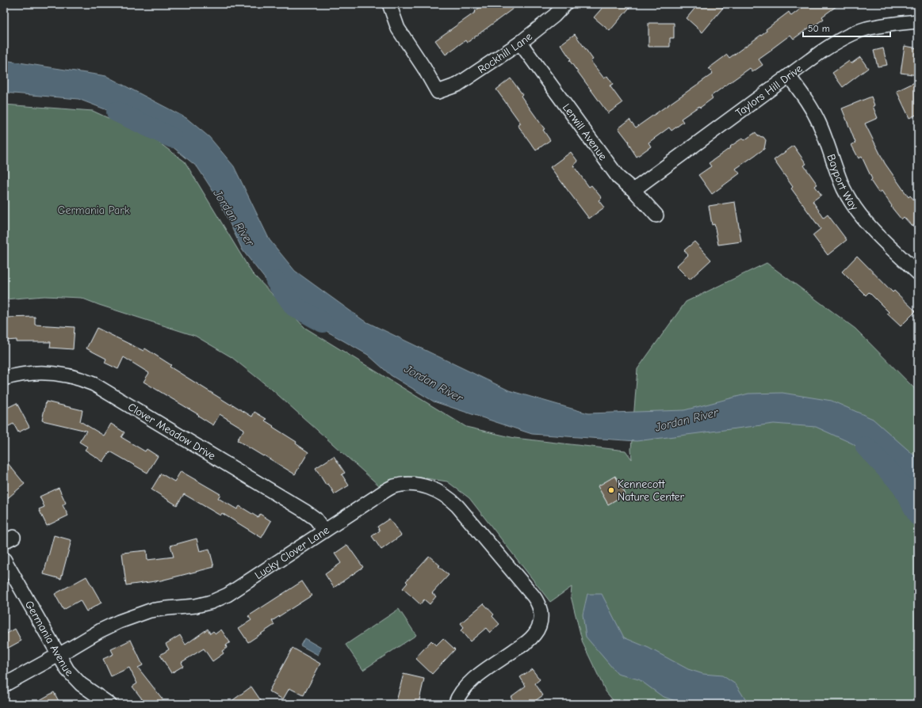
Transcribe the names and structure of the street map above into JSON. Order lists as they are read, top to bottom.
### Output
{
  "streets": {
    "street": [
      "Rockhill Lane",
      "Taylors Hill Drive",
      "Lerwill Avenue",
      "Bayport Way",
      "Clover Meadow Drive",
      "Lucky Clover Lane",
      "Germania Avenue"
    ]
  },
  "crossings": [
    ["Rockhill Lane", "Lerwill Avenue"],
    ["Taylors Hill Drive", "Lerwill Avenue"],
    ["Taylors Hill Drive", "Bayport Way"],
    ["Clover Meadow Drive", "Lucky Clover Lane"],
    ["Lucky Clover Lane", "Germania Avenue"]
  ],
  "water": ["Jordan River"],
  "parks": ["Germania Park"],
  "places": ["Kennecott Nature Center"],
  "scale_bar": "50 m"
}
